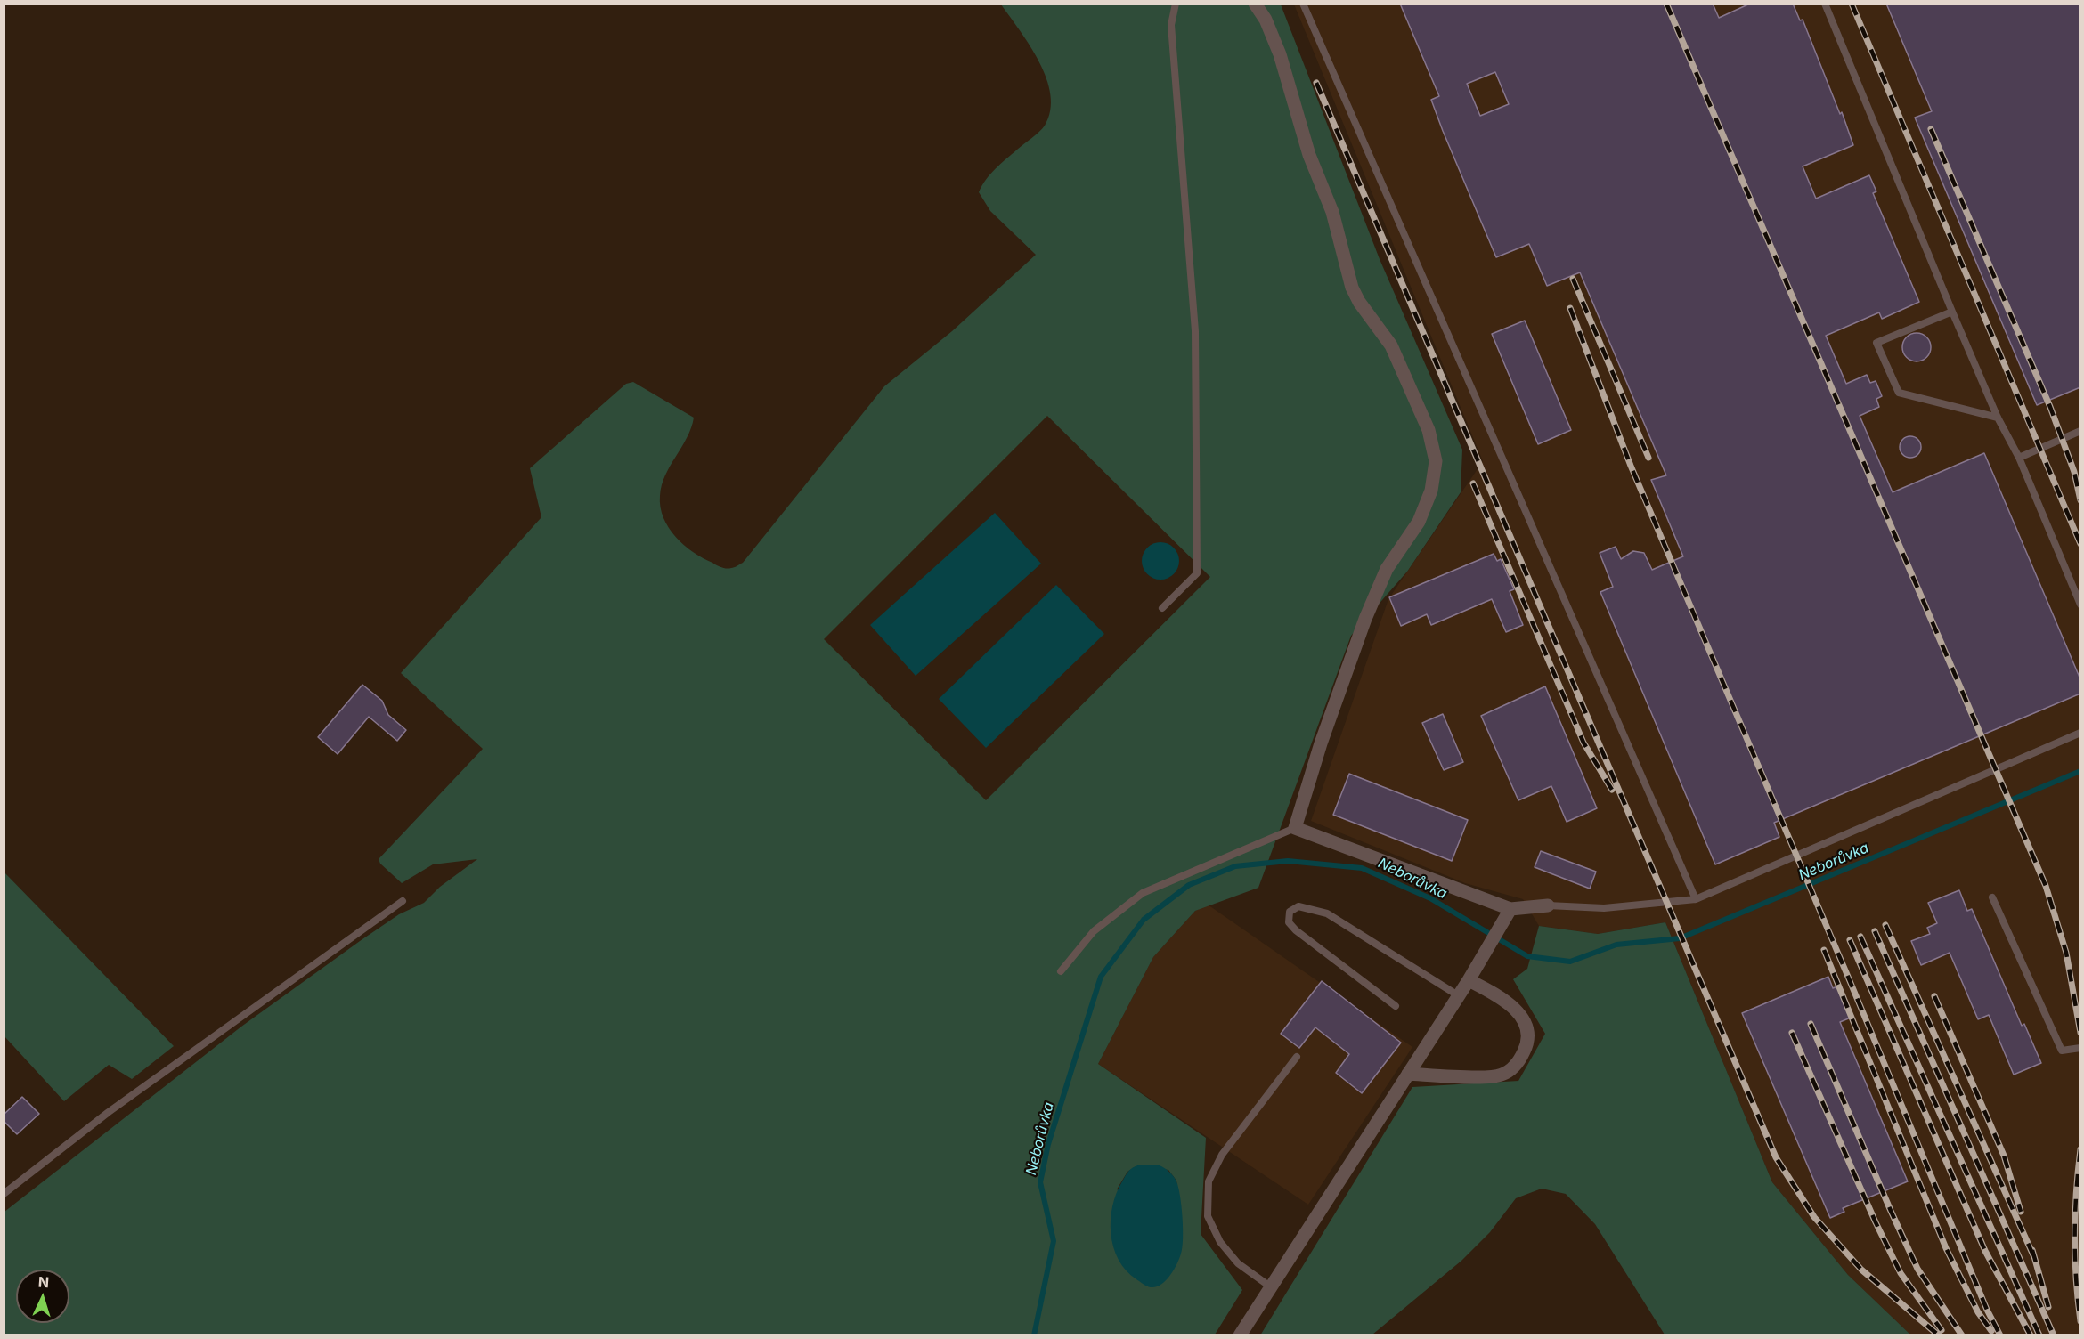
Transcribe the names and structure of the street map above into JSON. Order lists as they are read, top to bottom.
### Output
{
  "water": ["Neborůvka"],
  "north": "top"
}
